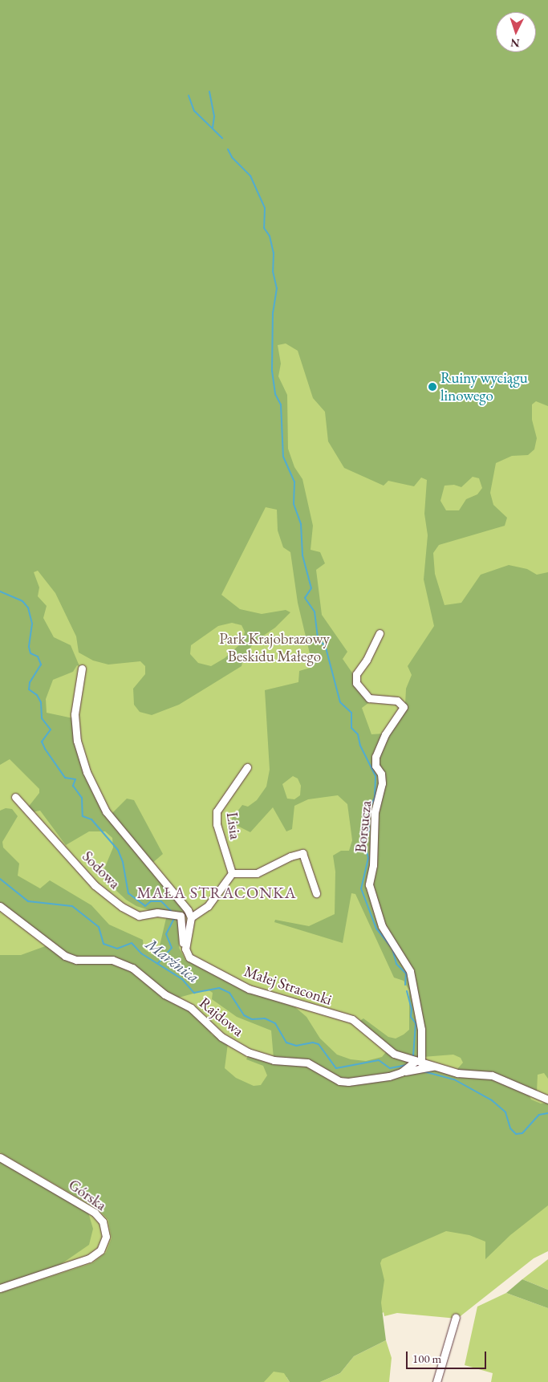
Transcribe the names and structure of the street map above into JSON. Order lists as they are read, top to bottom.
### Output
{
  "streets": {
    "street": [
      "Lisia",
      "Borsucza",
      "Sodowa",
      "Małej Straconki",
      "Rajdowa",
      "Górska"
    ]
  },
  "crossings": [
    ["Borsucza", "Małej Straconki"],
    ["Borsucza", "Rajdowa"],
    ["Sodowa", "Małej Straconki"],
    ["Małej Straconki", "Rajdowa"]
  ],
  "districts": ["MAŁA STRACONKA"],
  "water": ["Marźnica"],
  "parks": ["Park Krajobrazowy Beskidu Małego"],
  "places": ["Ruiny wyciągu linowego"],
  "scale_bar": "100 m",
  "north": "bottom"
}
